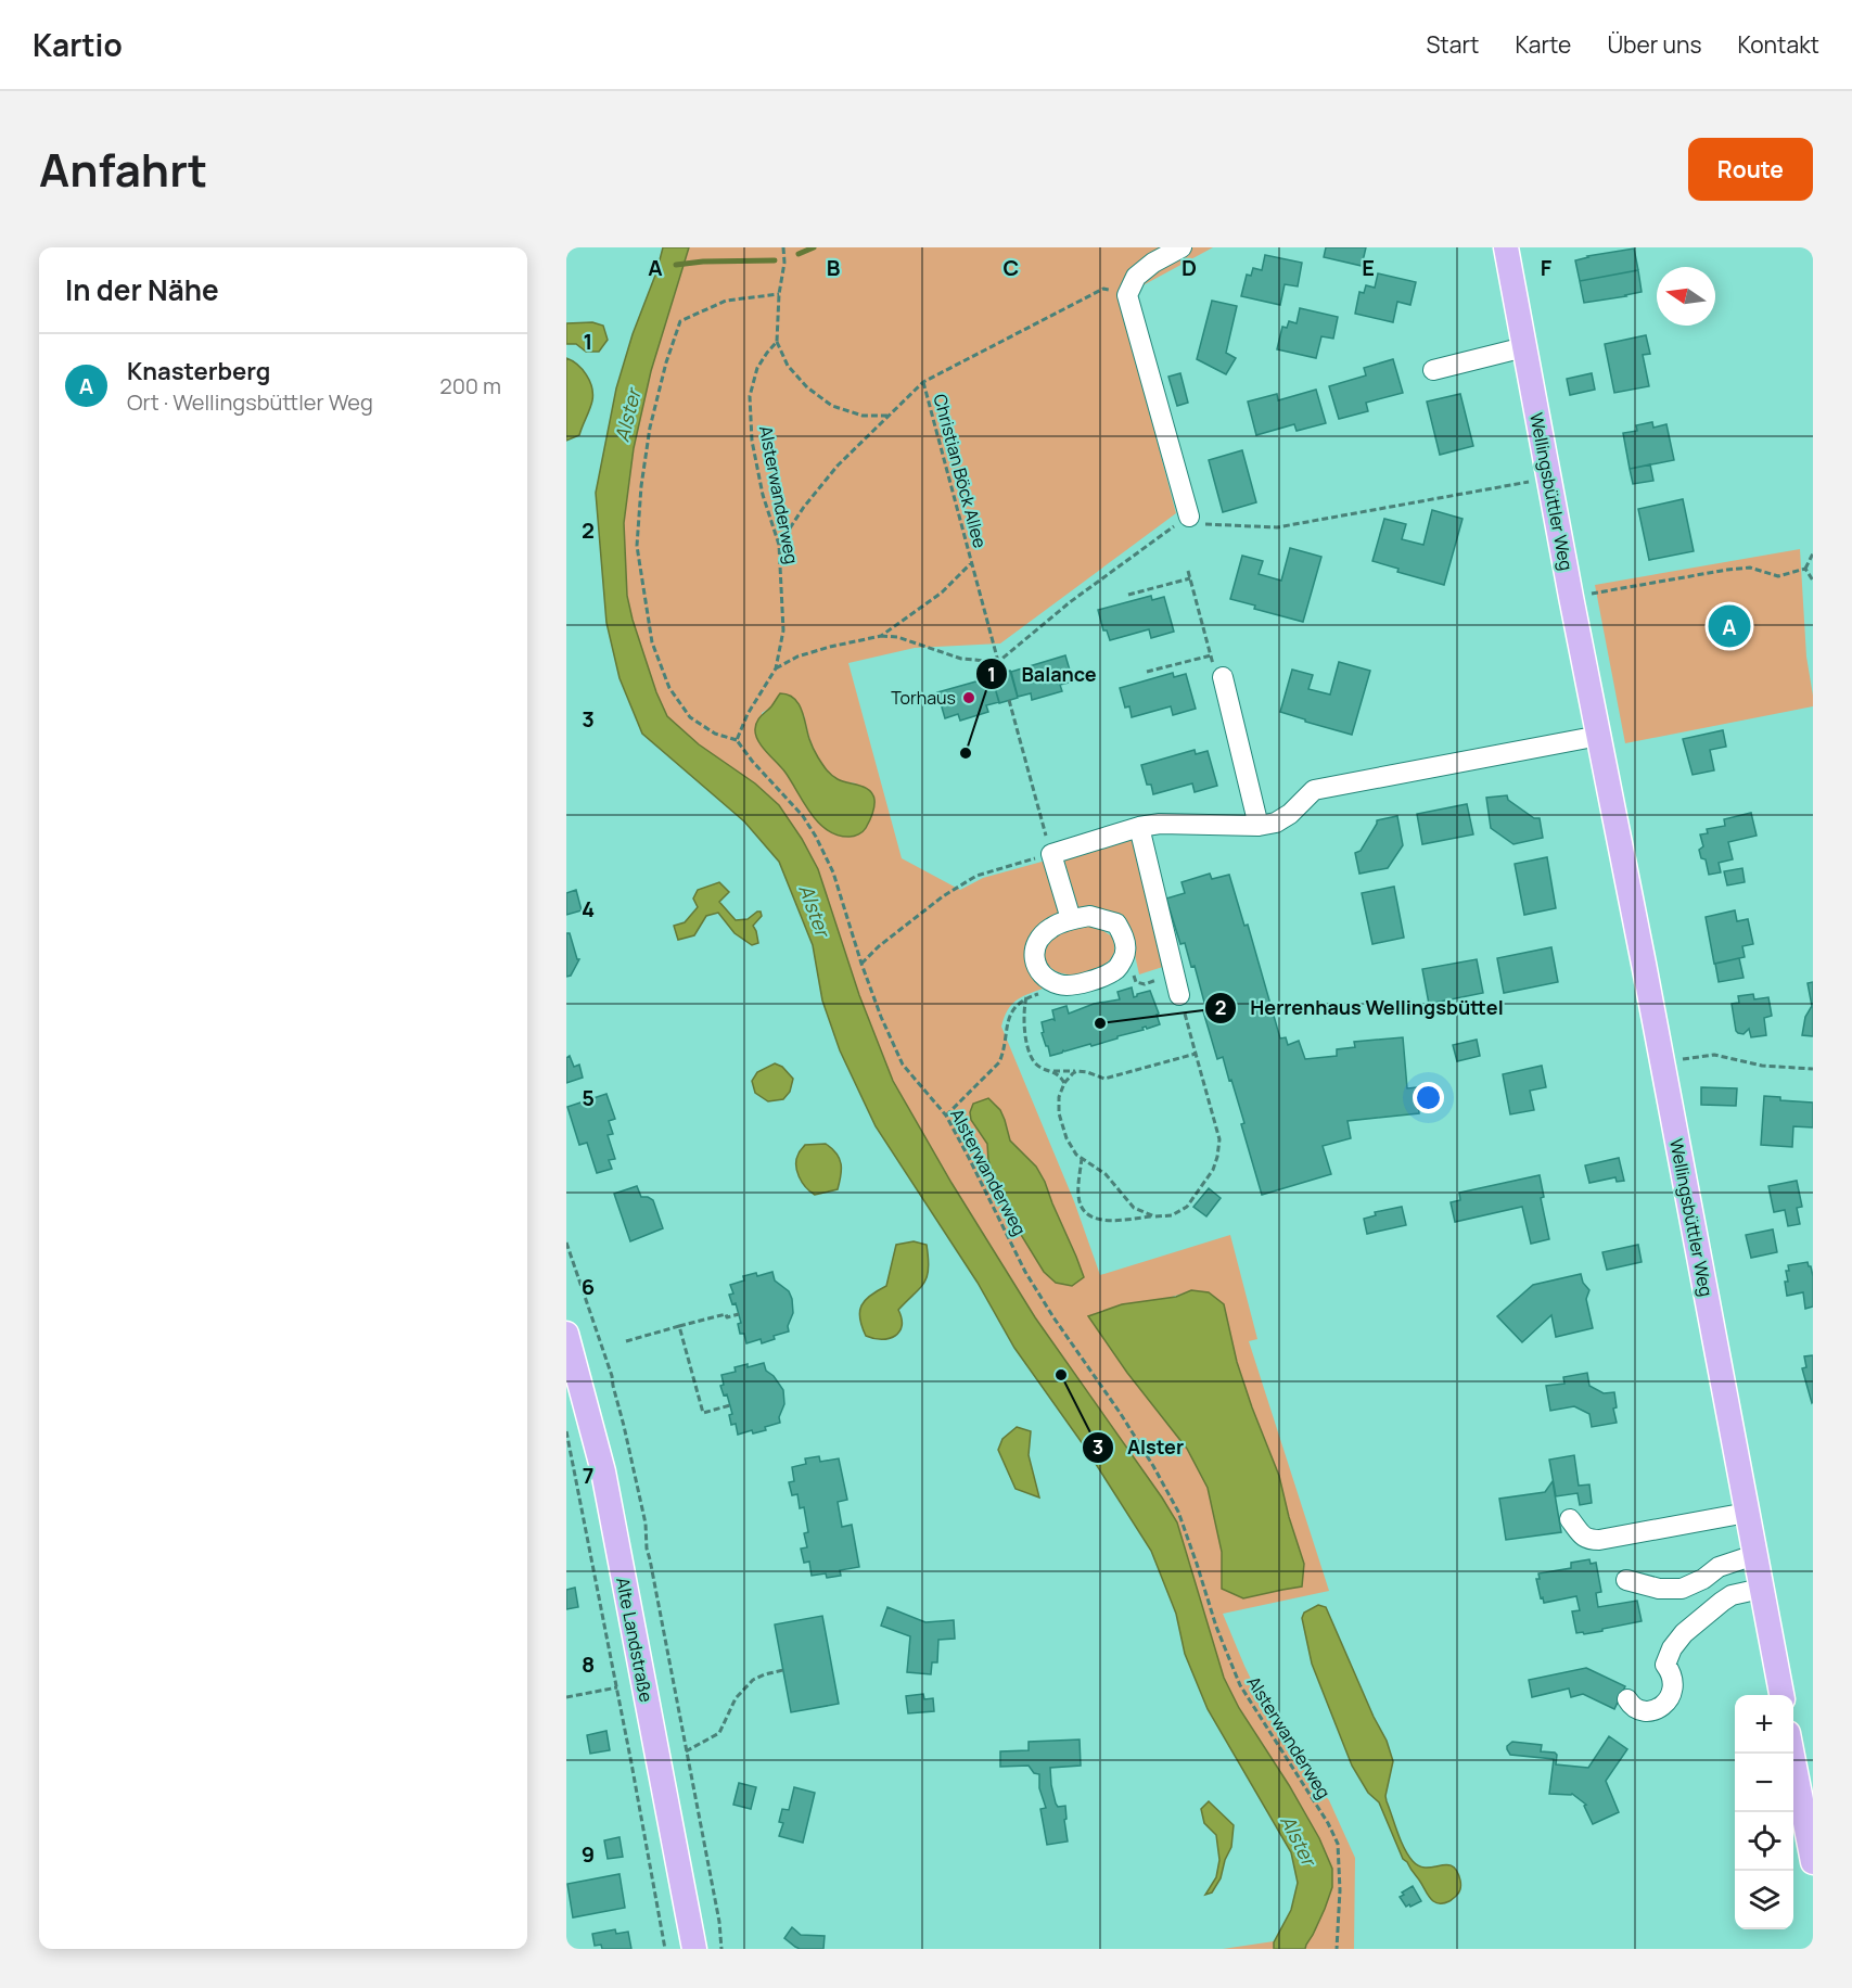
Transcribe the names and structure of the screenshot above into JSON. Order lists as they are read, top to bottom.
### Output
{
  "streets": {
    "main road": ["Wellingsbüttler Weg", "Alte Landstraße"],
    "path": ["Christian Böck Allee", "Alsterwanderweg"]
  },
  "water": ["Alster"],
  "places": [
    "Torhaus",
    "Balance",
    "Herrenhaus Wellingsbüttel",
    "Alster"
  ],
  "north": "left",
  "page": {
    "header": "Kartio",
    "nav": [
      "Start",
      "Karte",
      "Über uns",
      "Kontakt"
    ],
    "title": "Anfahrt",
    "buttons": "Route",
    "heading": "In der Nähe",
    "list": [
      {
        "mark": "A",
        "name": "Knasterberg",
        "note": "Ort · Wellingsbüttler Weg",
        "value": "200 m"
      }
    ],
    "pins": "A",
    "map_buttons": ["+", "−"]
  },
  "grid": {
    "columns": [
      "A",
      "B",
      "C",
      "D",
      "E",
      "F"
    ],
    "rows": [
      "1",
      "2",
      "3",
      "4",
      "5",
      "6",
      "7",
      "8",
      "9"
    ]
  }
}
